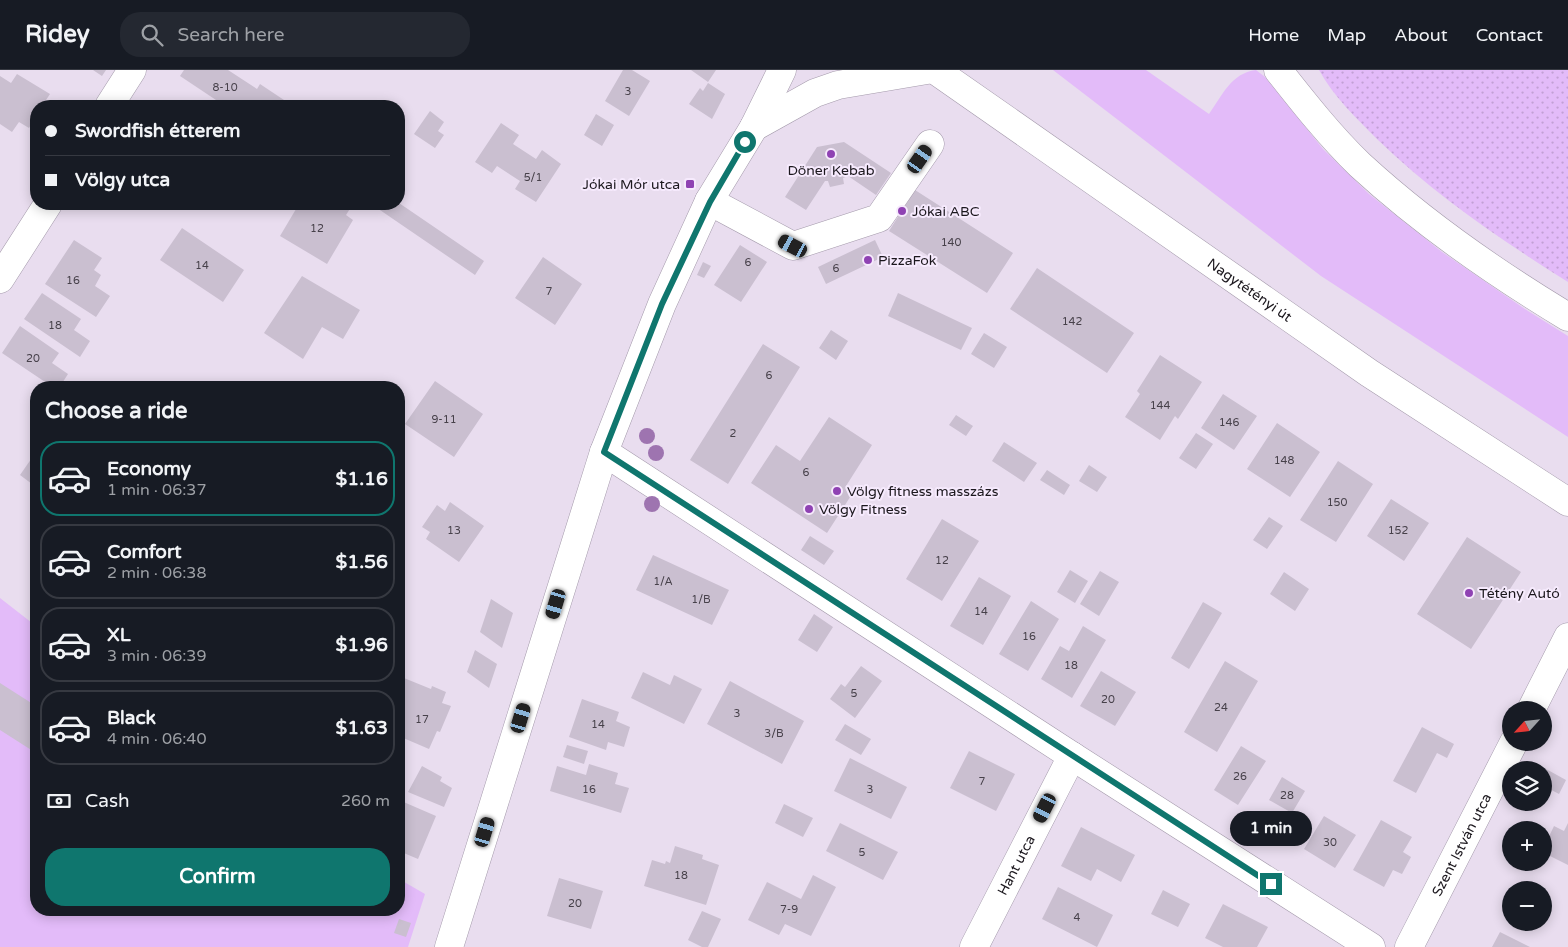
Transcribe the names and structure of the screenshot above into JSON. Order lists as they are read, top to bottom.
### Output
{
  "streets": {
    "street": ["Nagytétényi út", "Szent István utca", "Hant utca"]
  },
  "places": {
    "other": [
      "Döner Kebab",
      "Jókai ABC",
      "PizzaFok",
      "Völgy fitness masszázs",
      "Völgy Fitness",
      "Tétény Autó"
    ],
    "transit": ["Jókai Mór utca"]
  },
  "house_numbers": [
    "8-10",
    "3",
    "5/1",
    "12",
    "140",
    "6",
    "14",
    "6",
    "16",
    "7",
    "142",
    "18",
    "20",
    "6",
    "144",
    "9-11",
    "146",
    "2",
    "148",
    "6",
    "150",
    "13",
    "152",
    "12",
    "1/A",
    "1/B",
    "14",
    "16",
    "18",
    "5",
    "20",
    "24",
    "3",
    "17",
    "14",
    "3/B",
    "26",
    "7",
    "16",
    "3",
    "28",
    "30",
    "5",
    "18",
    "20",
    "7-9",
    "4"
  ],
  "north": "bottom left",
  "page": {
    "header": "Ridey",
    "search": "Search here",
    "nav": [
      "Home",
      "Map",
      "About",
      "Contact"
    ],
    "banner": ["Swordfish étterem", "Völgy utca"],
    "heading": "Choose a ride",
    "list": [
      {
        "name": "Economy",
        "note": "1 min · 06:37",
        "value": "$1.16"
      },
      {
        "name": "Comfort",
        "note": "2 min · 06:38",
        "value": "$1.56"
      },
      {
        "name": "XL",
        "note": "3 min · 06:39",
        "value": "$1.96"
      },
      {
        "name": "Black",
        "note": "4 min · 06:40",
        "value": "$1.63"
      }
    ],
    "map_buttons": ["+", "−"],
    "pay": ["Cash", "260 m"],
    "bubble": "1 min",
    "buttons": "Confirm"
  }
}
